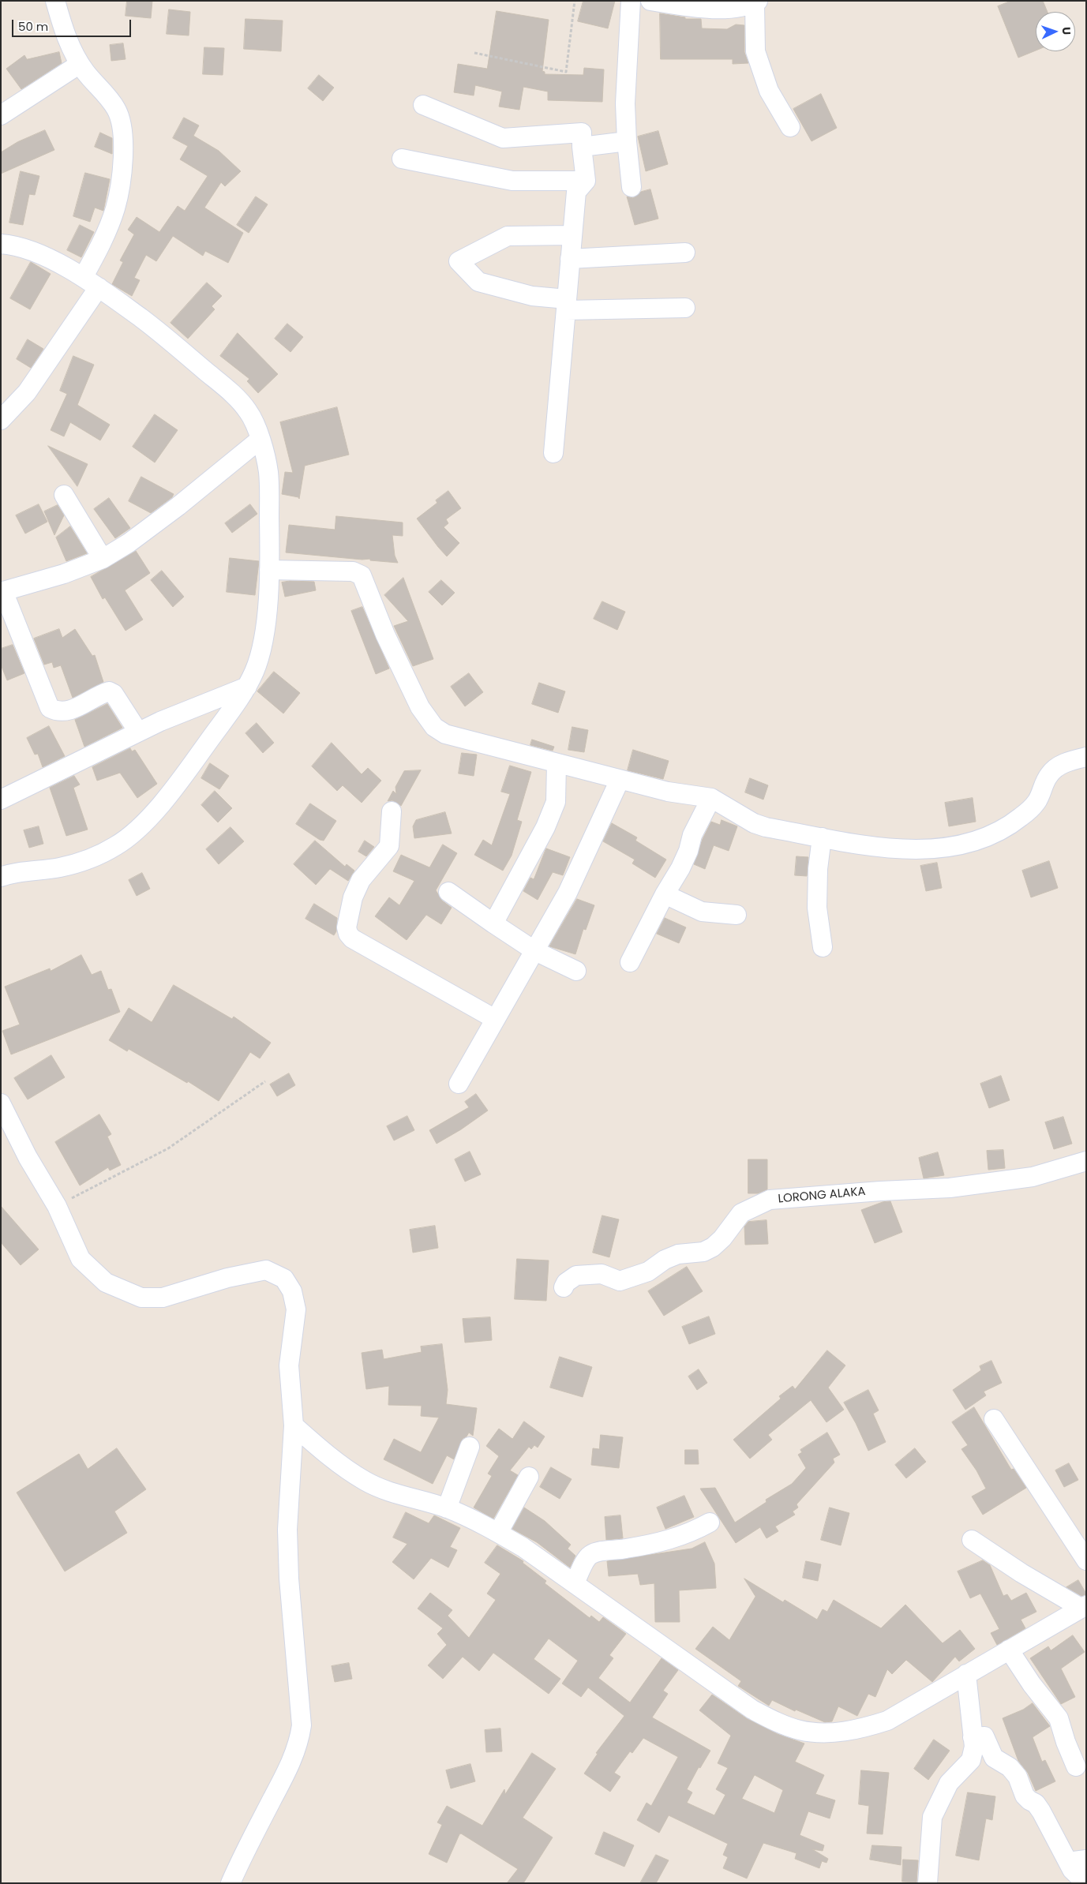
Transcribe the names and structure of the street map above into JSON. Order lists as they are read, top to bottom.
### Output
{
  "streets": {
    "street": ["LORONG ALAKA"]
  },
  "scale_bar": "50 m",
  "north": "right"
}
